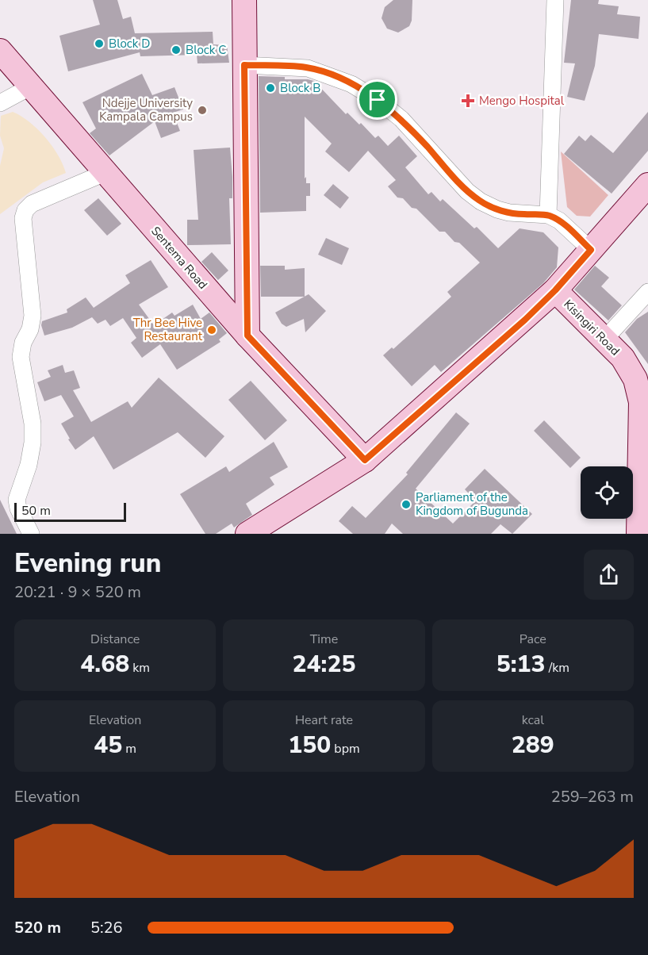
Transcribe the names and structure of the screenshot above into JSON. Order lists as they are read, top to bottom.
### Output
{
  "streets": {
    "main road": ["Sentema Road", "Kisingiri Road"]
  },
  "places": {
    "other": [
      "Block D",
      "Block C",
      "Block B",
      "Ndejje University Kampala Campus",
      "Thr Bee Hive Restaurant",
      "Parliament of the Kingdom of Bugunda"
    ],
    "health": ["Mengo Hospital"]
  },
  "scale_bar": "50 m",
  "page": {
    "scale": "50 m",
    "heading": ["Evening run", "20:21 · 9 × 520 m"],
    "stats": [
      ["Distance", "4.68 km"],
      ["Time", "24:25"],
      ["Pace", "5:13 /km"],
      ["Elevation", "45 m"],
      ["Heart rate", "150 bpm"],
      ["kcal", "289"]
    ],
    "chart": ["Elevation", "259–263 m"],
    "list": [
      {
        "name": "520 m",
        "note": "5:26"
      }
    ]
  }
}
